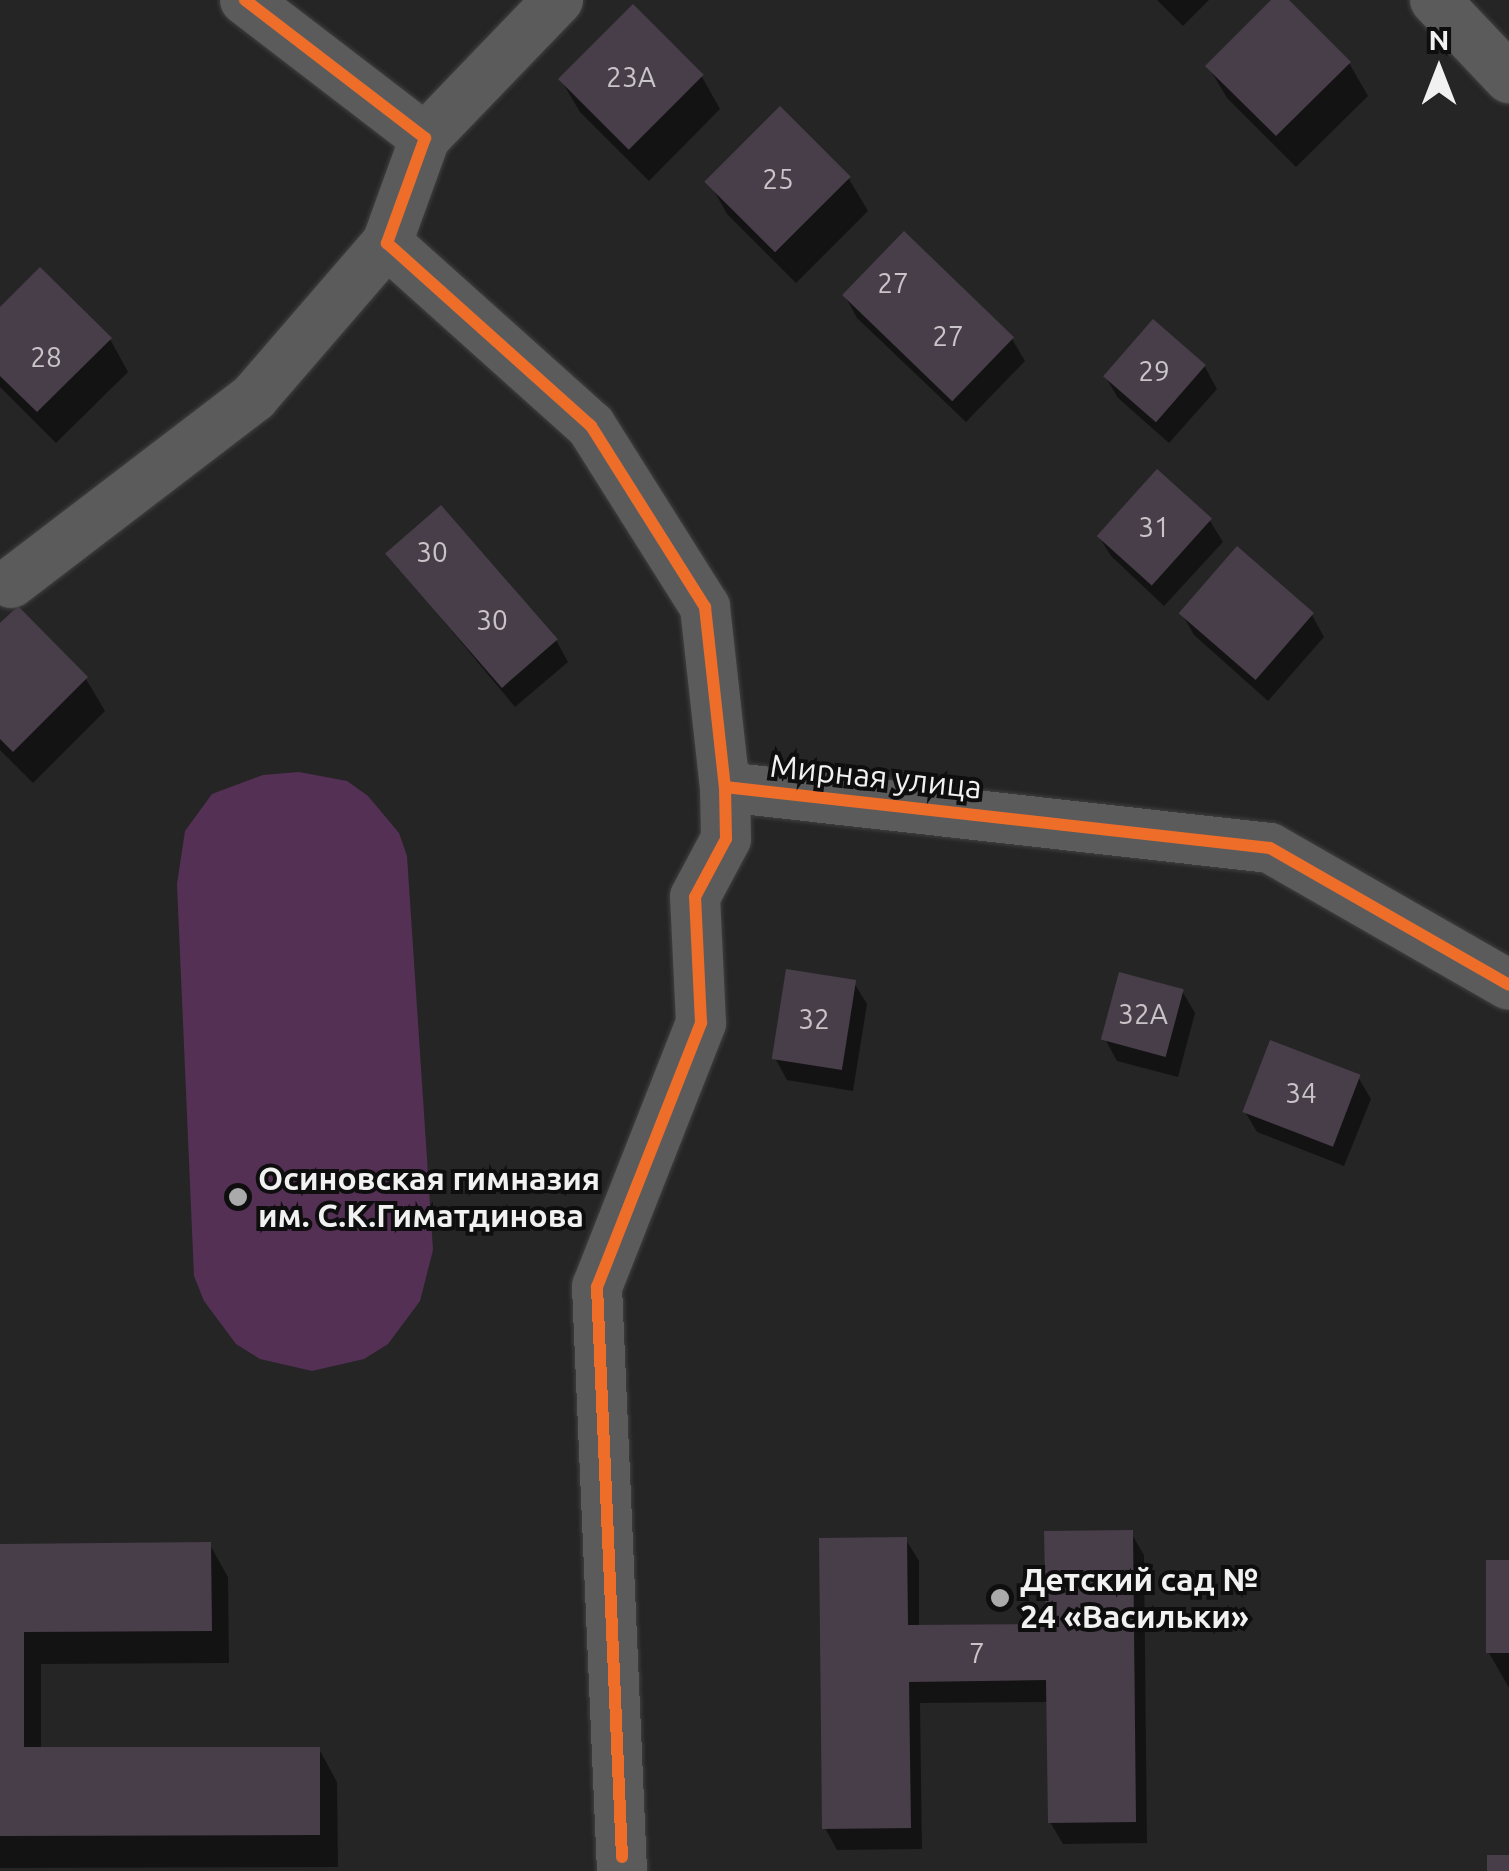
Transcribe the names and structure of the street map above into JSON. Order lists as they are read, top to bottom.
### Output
{
  "streets": {
    "street": ["Мирная улица"]
  },
  "places": ["Осиновская гимназия им. С.К.Гиматдинова", "Детский сад № 24 «Васильки»"],
  "house_numbers": [
    "23А",
    "25",
    "27",
    "27",
    "28",
    "29",
    "31",
    "30",
    "30",
    "32А",
    "32",
    "34",
    "7"
  ],
  "north": "top"
}
